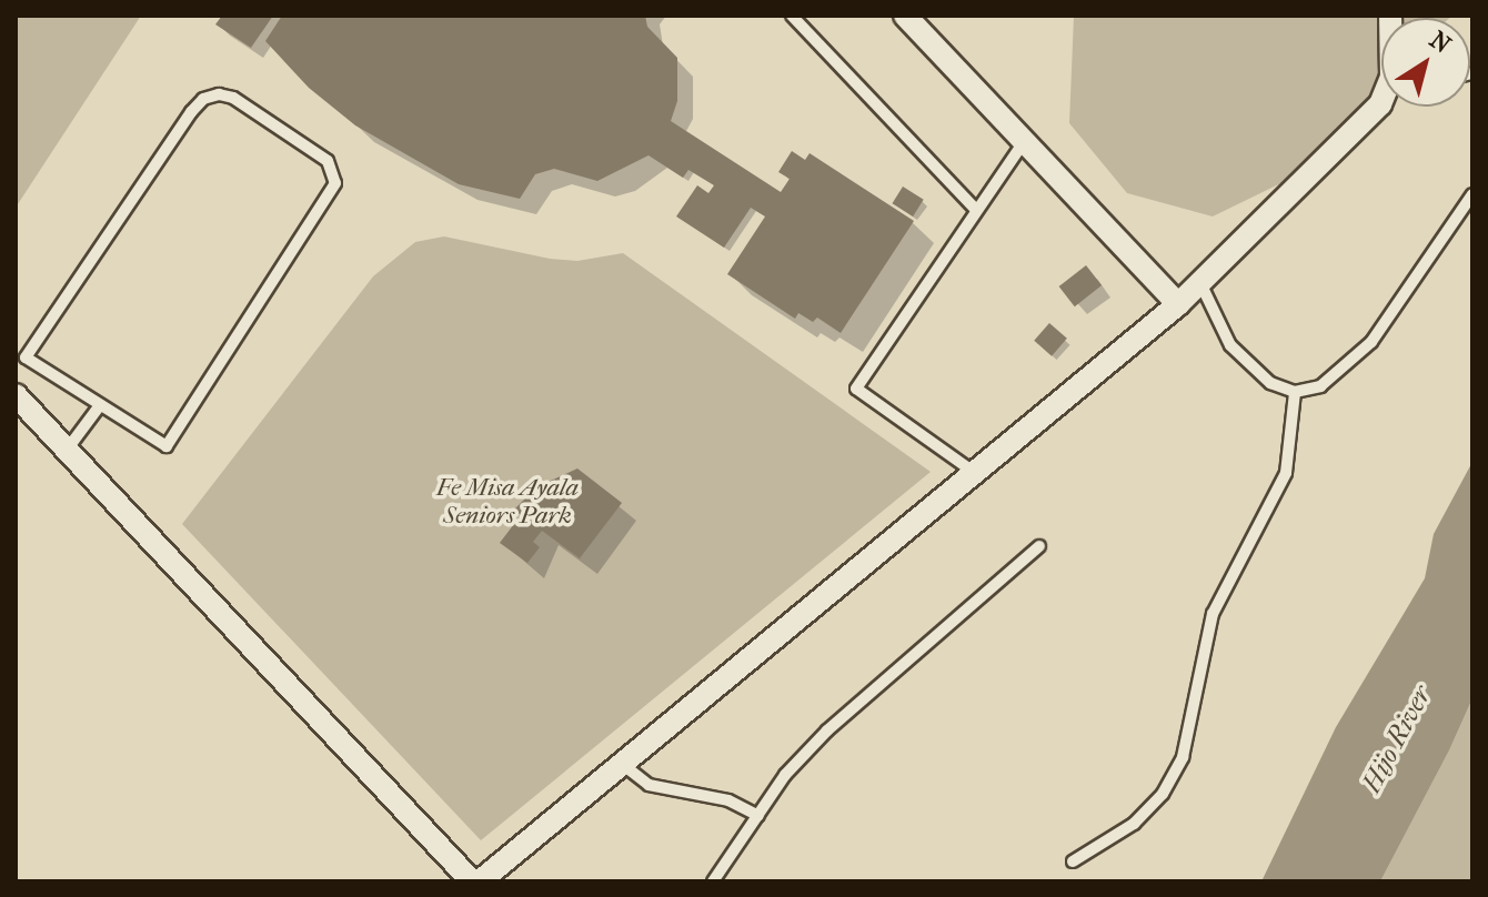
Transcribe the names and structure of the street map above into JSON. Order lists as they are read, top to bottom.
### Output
{
  "water": ["Hijo River"],
  "parks": ["Fe Misa Ayala Seniors Park"],
  "north": "top right"
}
